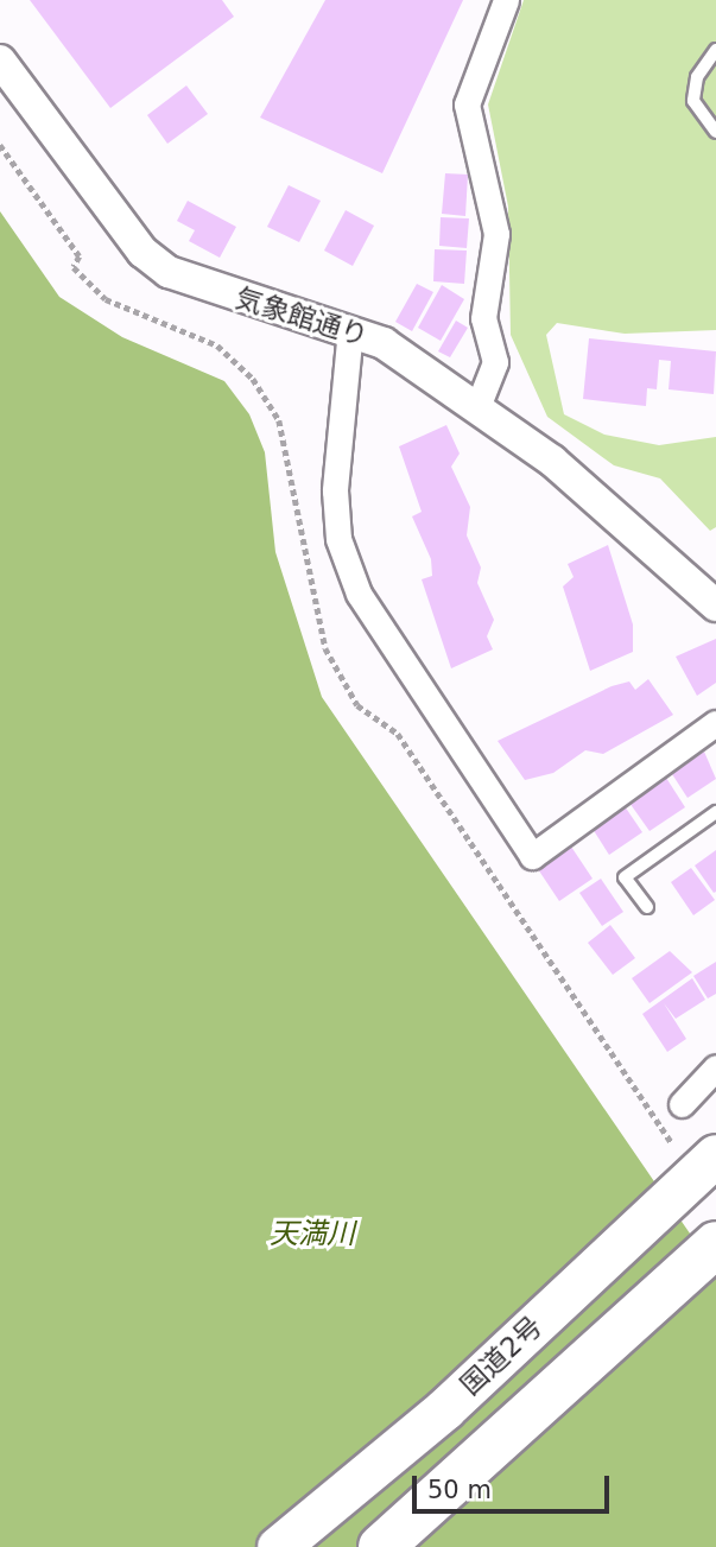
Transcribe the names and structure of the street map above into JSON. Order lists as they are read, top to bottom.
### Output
{
  "streets": {
    "highway": ["国道2号"],
    "street": ["気象館通り"]
  },
  "water": ["天満川"],
  "scale_bar": "50 m"
}
